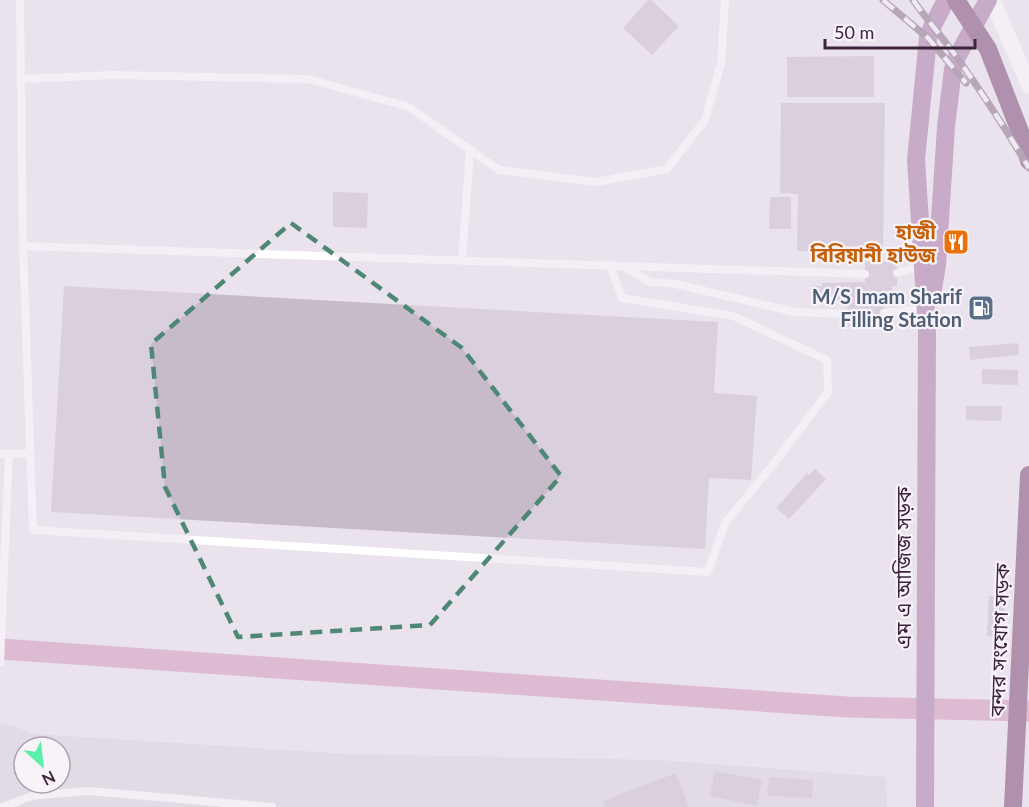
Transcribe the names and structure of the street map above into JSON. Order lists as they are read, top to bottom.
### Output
{
  "streets": {
    "highway": ["বন্দর সংযোগ সড়ক"],
    "main road": ["এম এ আজিজ সড়ক"]
  },
  "places": {
    "restaurant": ["হাজী বিরিয়ানী হাউজ"],
    "fuel station": ["M/S Imam Sharif Filling Station"]
  },
  "scale_bar": "50 m",
  "north": "bottom right"
}
